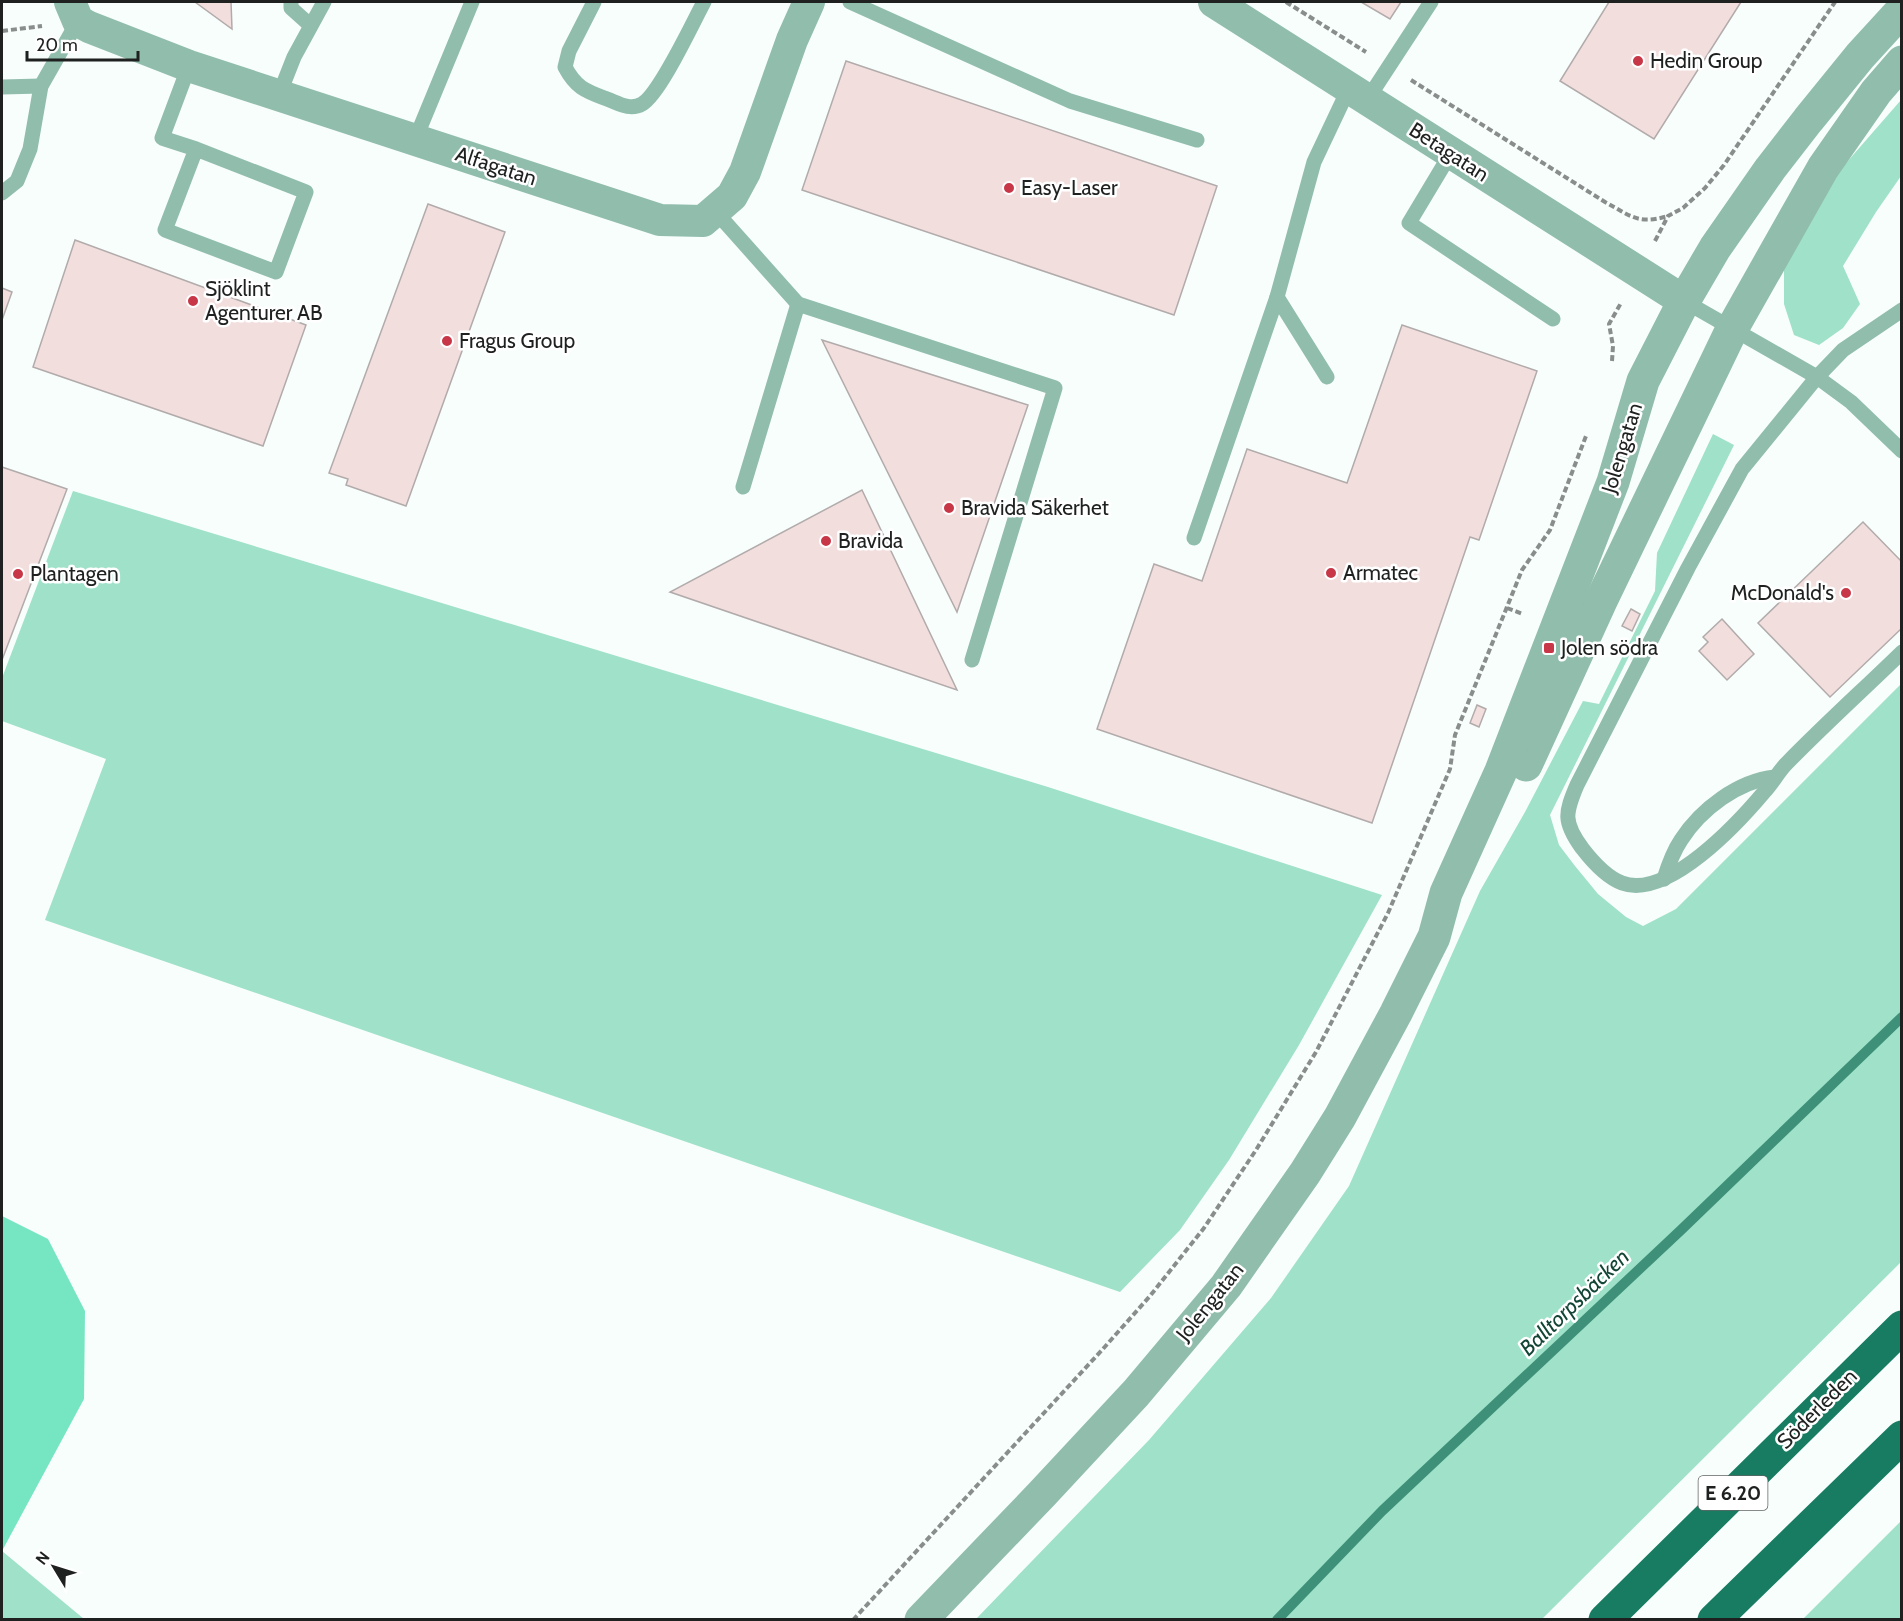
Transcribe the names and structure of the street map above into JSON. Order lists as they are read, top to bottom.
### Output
{
  "streets": {
    "highway": ["Söderleden", "E 6.20"],
    "street": ["Betagatan", "Alfagatan", "Jolengatan"]
  },
  "crossings": [
    ["Betagatan", "Jolengatan"]
  ],
  "water": ["Balltorpsbäcken"],
  "places": {
    "other": [
      "Hedin Group",
      "Easy-Laser",
      "Sjöklint Agenturer AB",
      "Fragus Group",
      "Bravida Säkerhet",
      "Bravida",
      "Armatec",
      "Plantagen",
      "McDonald's"
    ],
    "transit": ["Jolen södra"]
  },
  "scale_bar": "20 m",
  "north": "top left"
}
